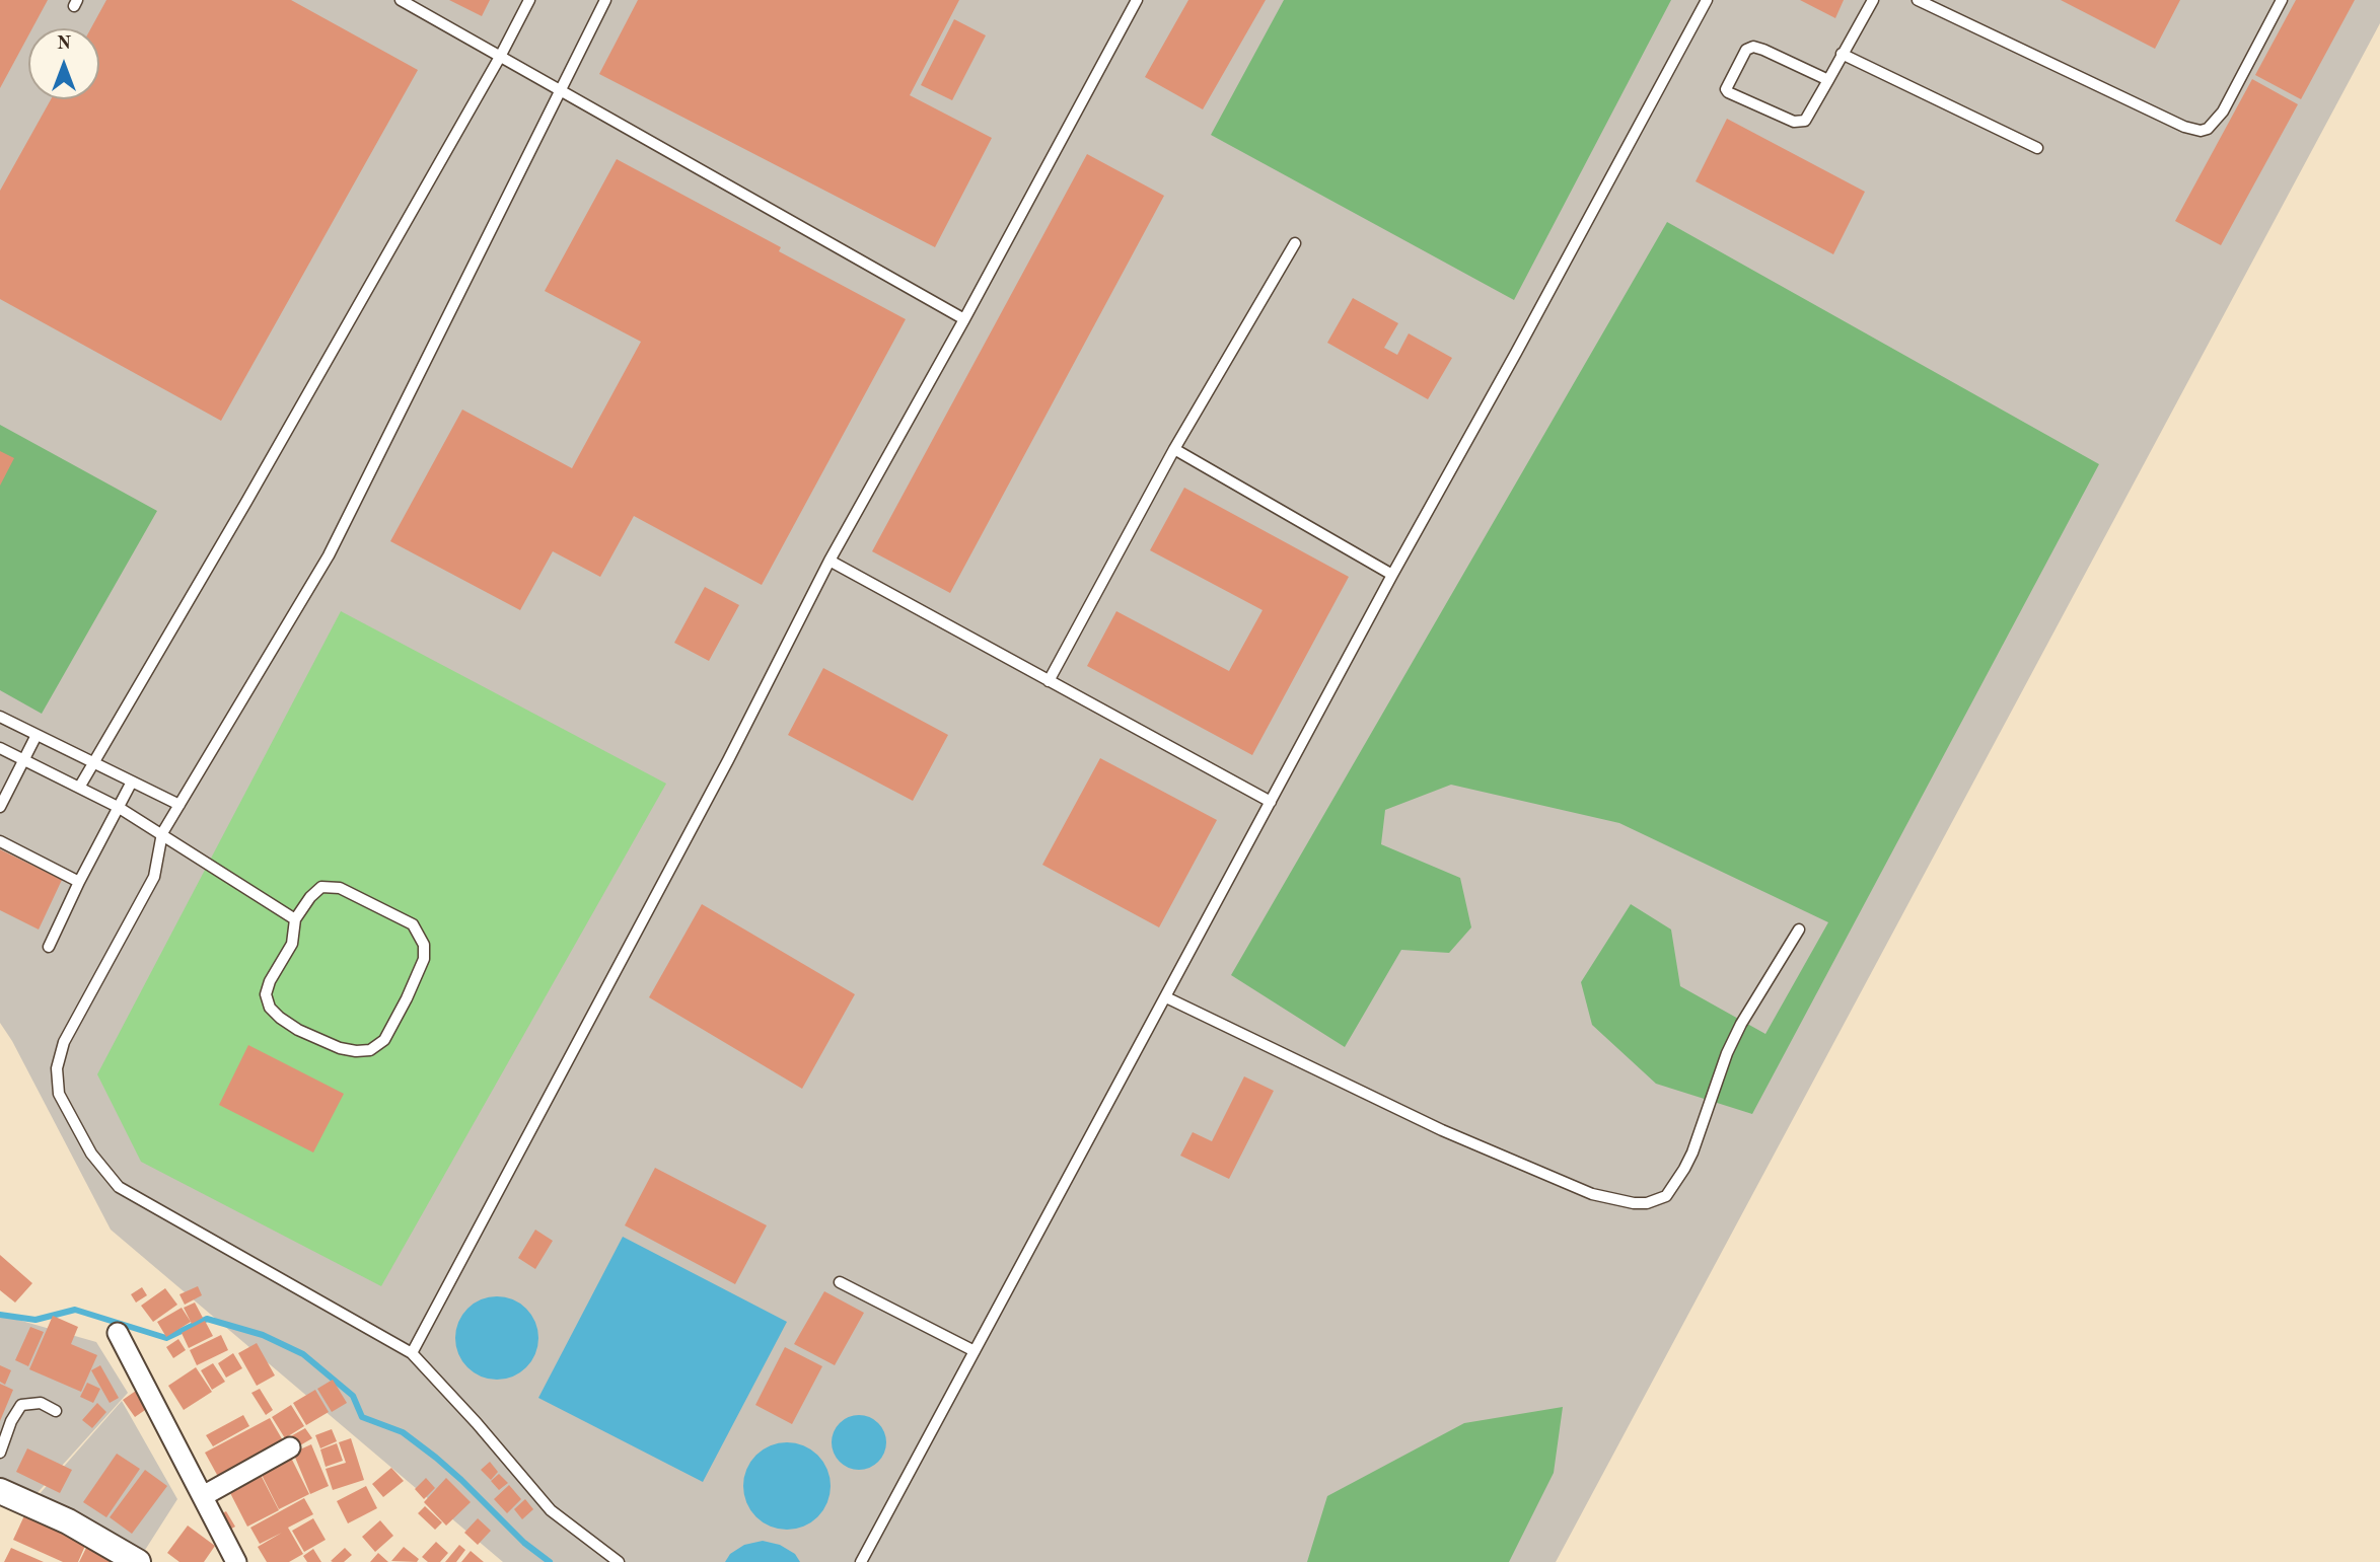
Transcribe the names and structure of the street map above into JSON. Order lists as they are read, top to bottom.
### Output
{
  "north": "top"
}
